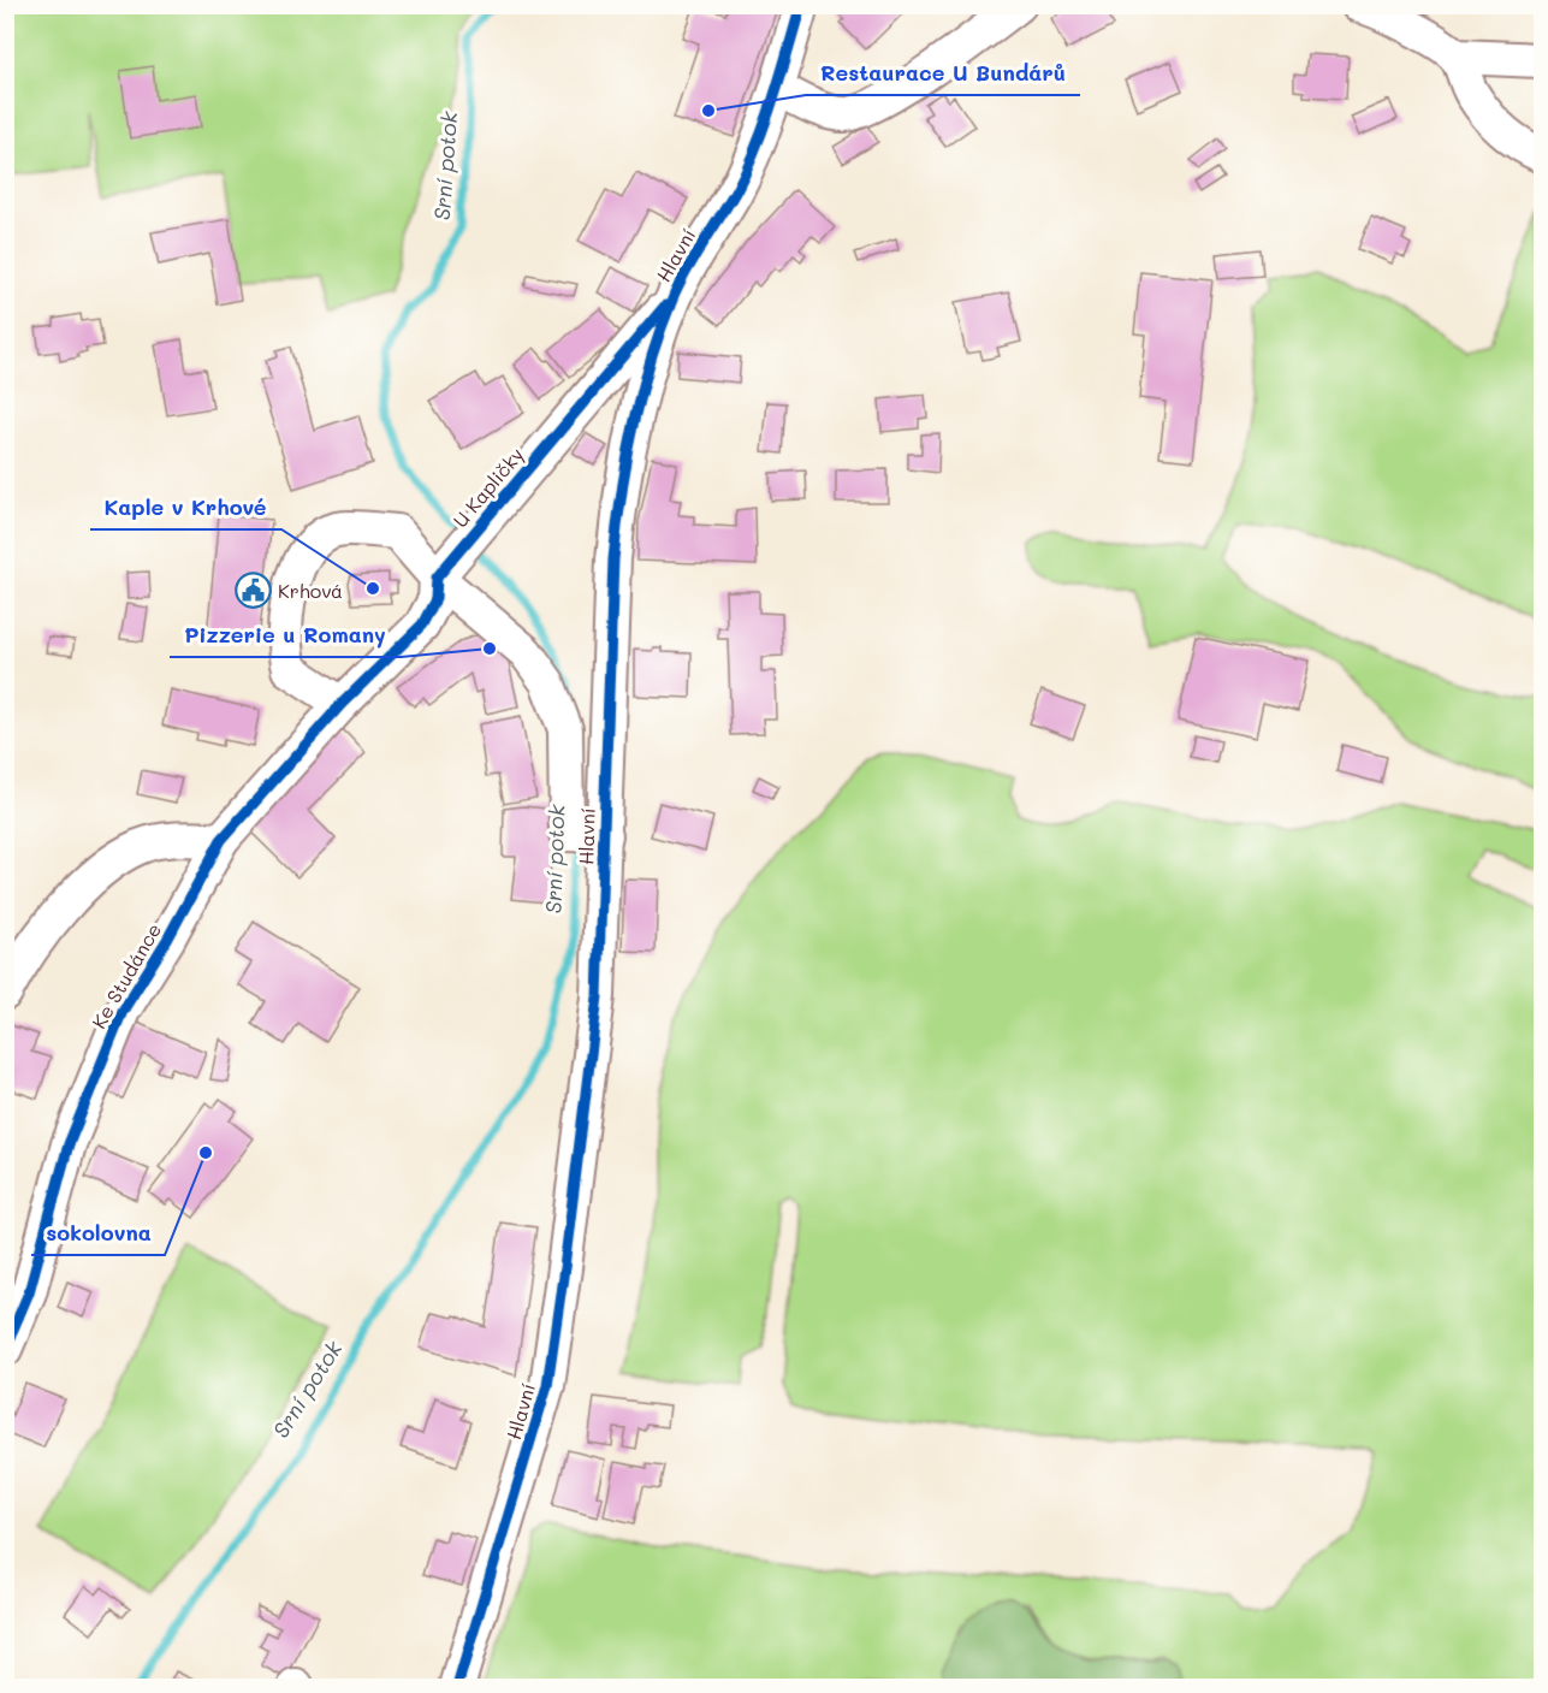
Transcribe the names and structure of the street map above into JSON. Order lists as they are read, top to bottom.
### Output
{
  "streets": {
    "street": ["Hlavní", "U Kapličky", "Ke Studánce"]
  },
  "crossings": [
    ["Hlavní", "U Kapličky"],
    ["U Kapličky", "Ke Studánce"]
  ],
  "water": ["Srní potok"],
  "places": {
    "other": [
      "Restaurace U Bundárů",
      "Kaple v Krhové",
      "Pizzerie u Romany",
      "sokolovna"
    ],
    "public building": ["Krhová"]
  }
}
